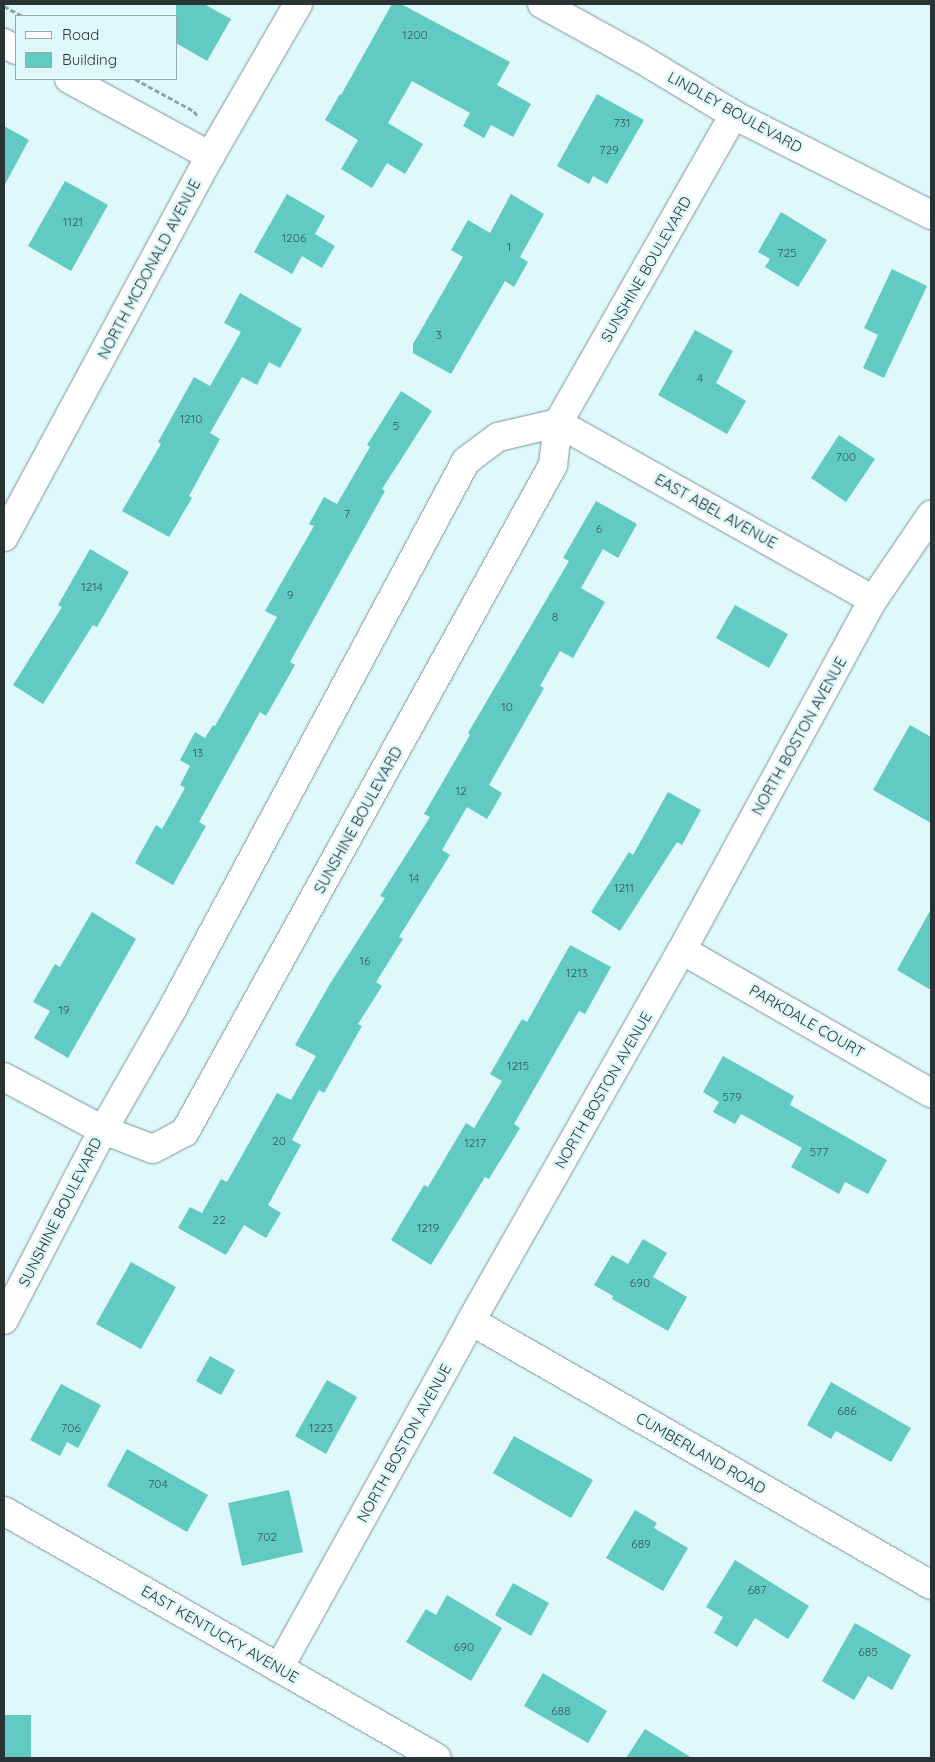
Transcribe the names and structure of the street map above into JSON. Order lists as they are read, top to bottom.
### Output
{
  "streets": {
    "street": [
      "LINDLEY BOULEVARD",
      "NORTH MCDONALD AVENUE",
      "SUNSHINE BOULEVARD",
      "EAST ABEL AVENUE",
      "NORTH BOSTON AVENUE",
      "PARKDALE COURT",
      "CUMBERLAND ROAD",
      "EAST KENTUCKY AVENUE"
    ]
  },
  "crossings": [
    ["LINDLEY BOULEVARD", "SUNSHINE BOULEVARD"],
    ["SUNSHINE BOULEVARD", "EAST ABEL AVENUE"],
    ["EAST ABEL AVENUE", "NORTH BOSTON AVENUE"],
    ["NORTH BOSTON AVENUE", "PARKDALE COURT"],
    ["NORTH BOSTON AVENUE", "CUMBERLAND ROAD"],
    ["NORTH BOSTON AVENUE", "EAST KENTUCKY AVENUE"]
  ],
  "house_numbers": [
    "1200",
    "731",
    "729",
    "1121",
    "1206",
    "1",
    "725",
    "3",
    "4",
    "1210",
    "5",
    "700",
    "7",
    "6",
    "1214",
    "9",
    "8",
    "10",
    "13",
    "12",
    "14",
    "1211",
    "16",
    "1213",
    "19",
    "1215",
    "579",
    "20",
    "1217",
    "577",
    "22",
    "1219",
    "690",
    "686",
    "706",
    "1223",
    "704",
    "702",
    "689",
    "687",
    "690",
    "685",
    "688"
  ],
  "legend": ["Road", "Building"]
}
